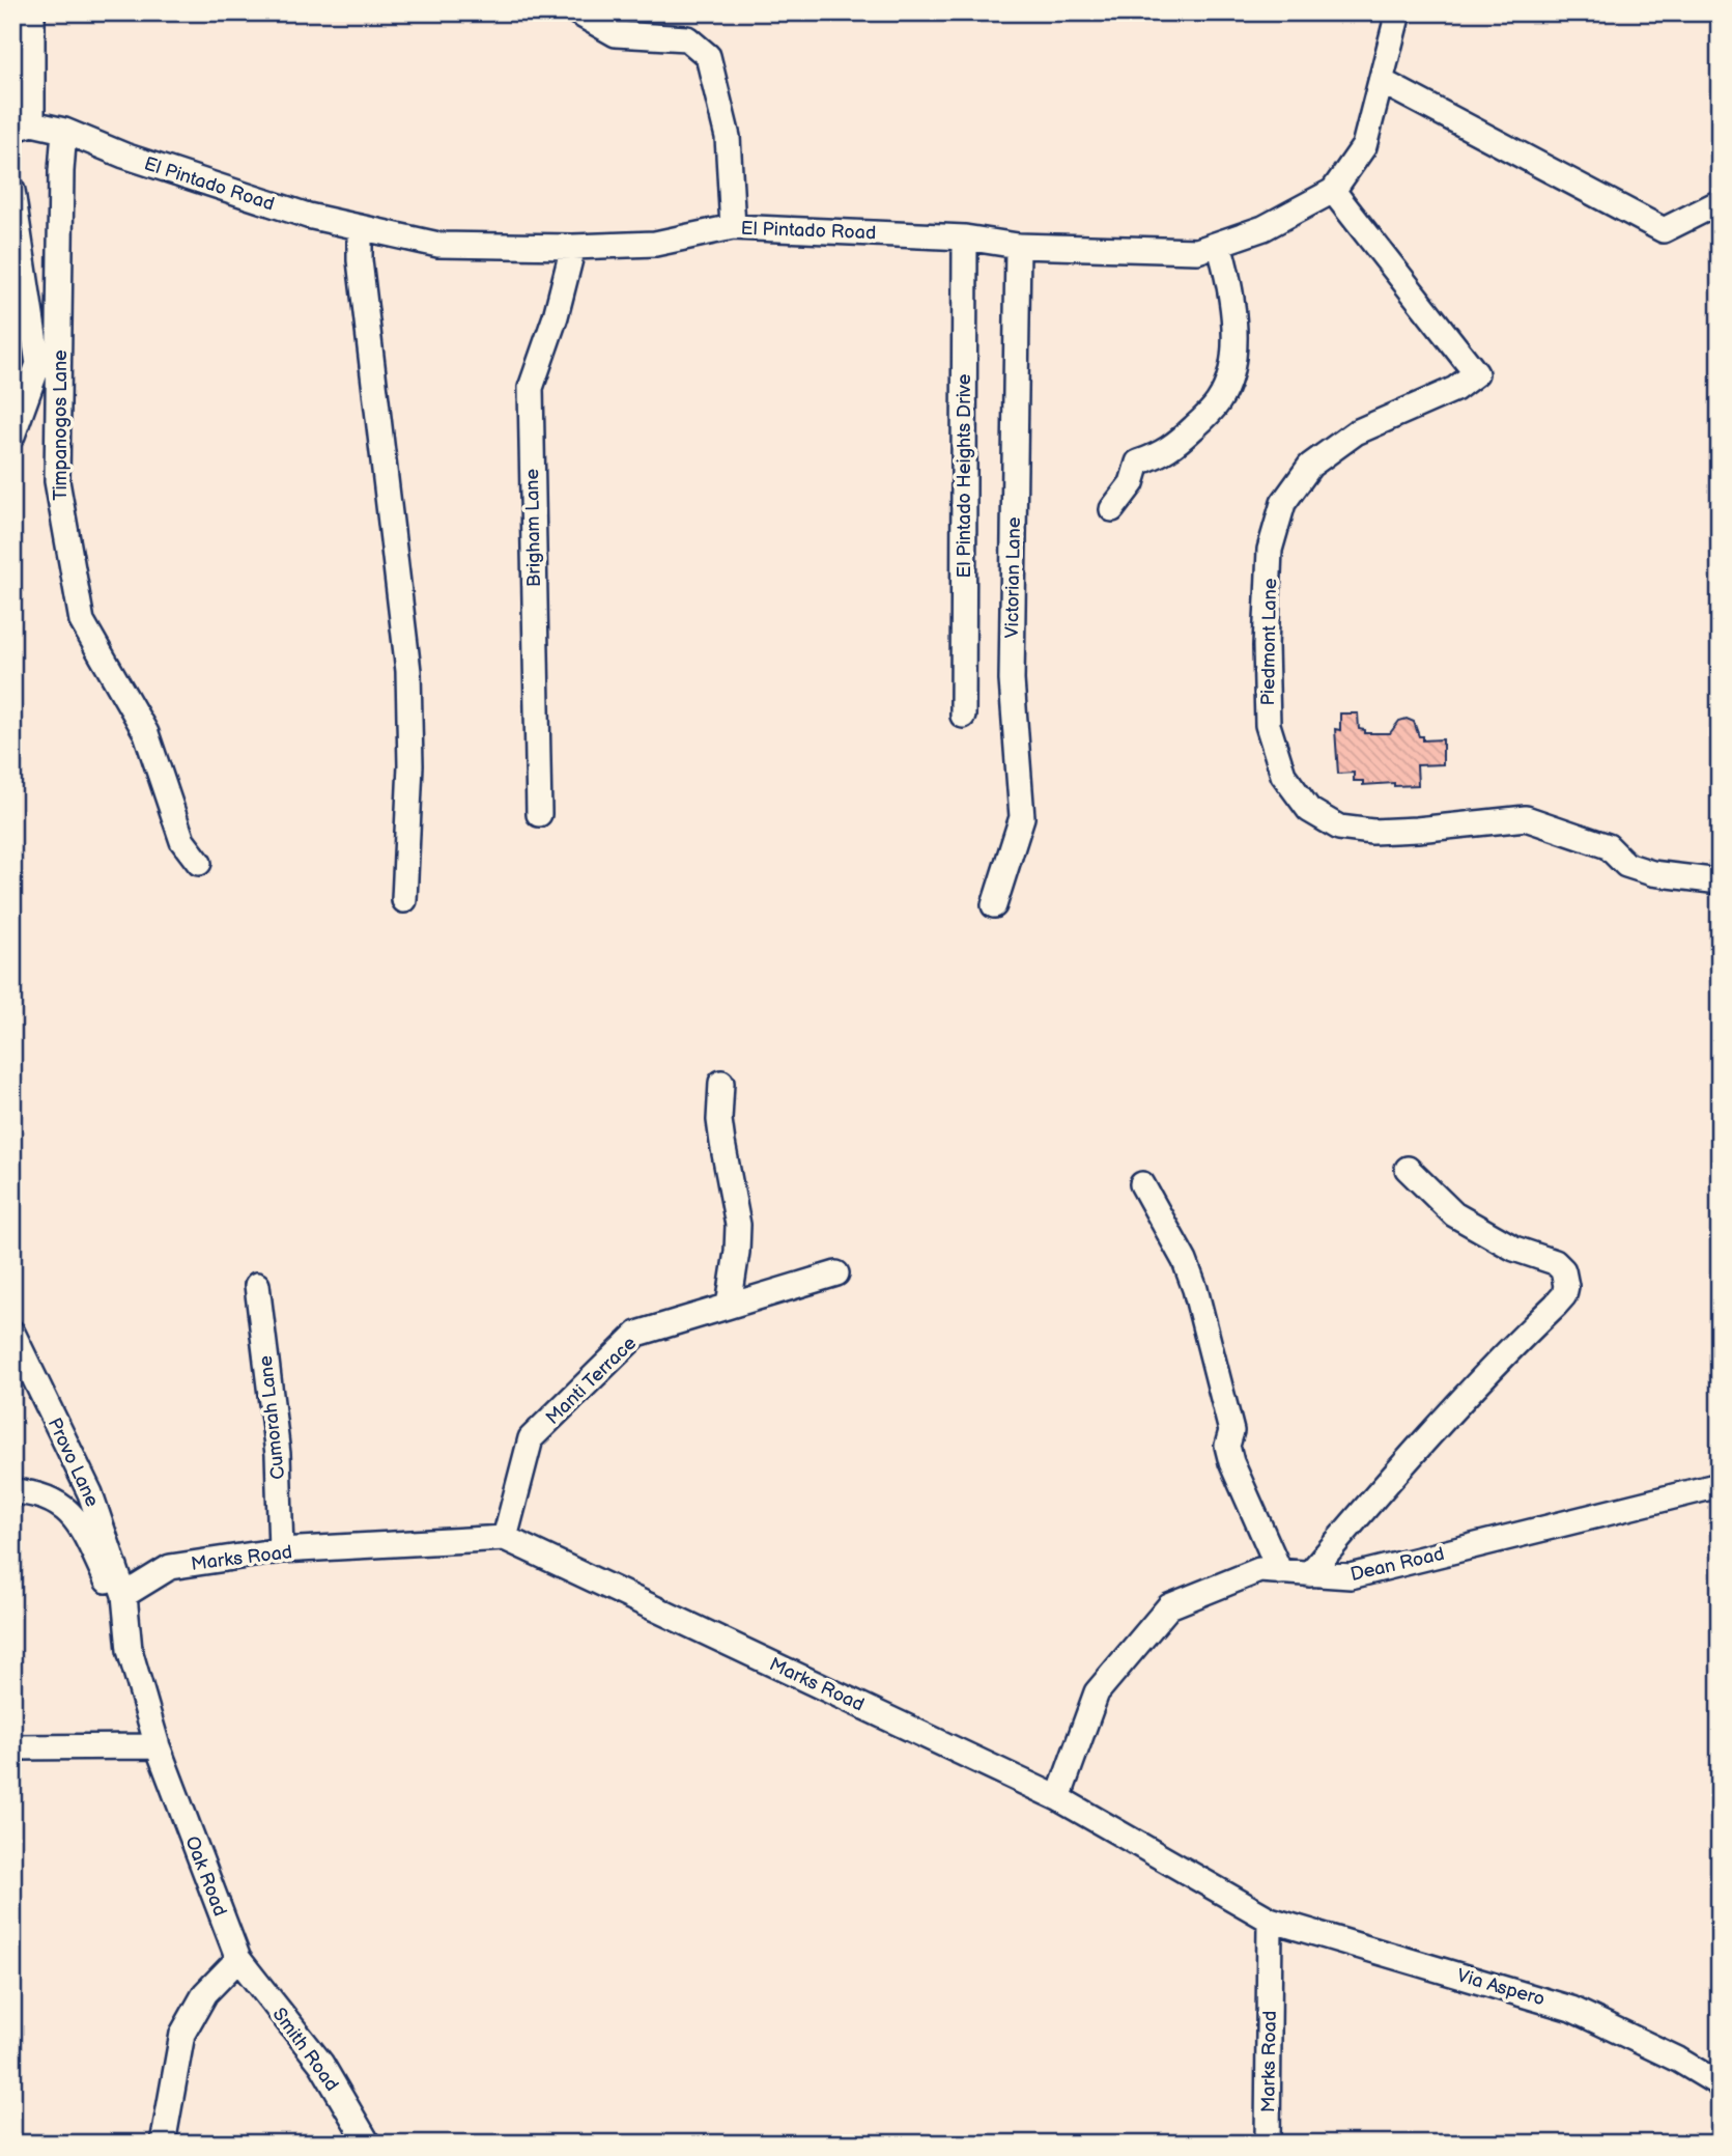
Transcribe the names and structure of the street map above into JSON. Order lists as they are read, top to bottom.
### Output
{
  "streets": {
    "street": [
      "El Pintado Road",
      "Timpanogos Lane",
      "El Pintado Heights Drive",
      "Brigham Lane",
      "Victorian Lane",
      "Piedmont Lane",
      "Manti Terrace",
      "Cumorah Lane",
      "Provo Lane",
      "Marks Road",
      "Dean Road",
      "Oak Road",
      "Via Aspero",
      "Smith Road"
    ]
  },
  "crossings": [
    ["El Pintado Road", "Timpanogos Lane"],
    ["El Pintado Road", "El Pintado Heights Drive"],
    ["El Pintado Road", "Brigham Lane"],
    ["El Pintado Road", "Victorian Lane"],
    ["El Pintado Road", "Piedmont Lane"],
    ["Manti Terrace", "Marks Road"],
    ["Cumorah Lane", "Marks Road"],
    ["Provo Lane", "Marks Road"],
    ["Provo Lane", "Oak Road"],
    ["Marks Road", "Dean Road"],
    ["Marks Road", "Oak Road"],
    ["Marks Road", "Via Aspero"],
    ["Oak Road", "Smith Road"]
  ]
}
